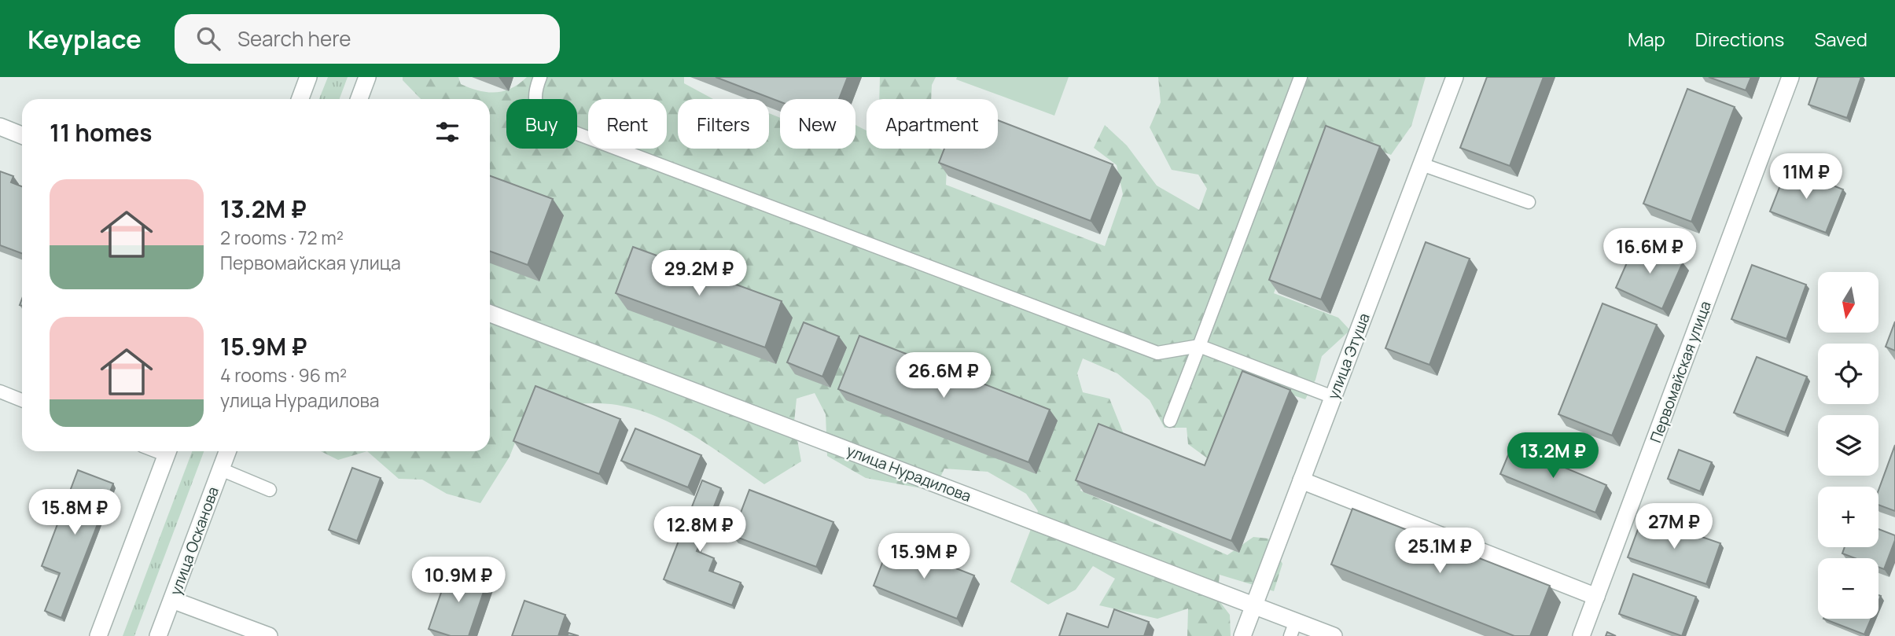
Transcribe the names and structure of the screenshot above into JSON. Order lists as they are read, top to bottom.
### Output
{
  "streets": {
    "street": [
      "улица Этуша",
      "Первомайская улица",
      "улица Нурадилова",
      "улица Осканова"
    ]
  },
  "crossings": [
    ["улица Этуша", "улица Нурадилова"]
  ],
  "north": "bottom",
  "page": {
    "header": "Keyplace",
    "search": "Search here",
    "nav": ["Map", "Directions", "Saved"],
    "chip": [
      "Buy",
      "Rent",
      "Filters",
      "New",
      "Apartment"
    ],
    "heading": "11 homes",
    "price": [
      "11M ₽",
      "16.6M ₽",
      "29.2M ₽",
      "26.6M ₽",
      "13.2M ₽",
      "15.8M ₽",
      "27M ₽",
      "12.8M ₽",
      "25.1M ₽",
      "15.9M ₽",
      "10.9M ₽"
    ],
    "list": [
      {
        "name": "13.2M ₽",
        "note": "2 rooms · 72 m² · Первомайская улица"
      },
      {
        "name": "15.9M ₽",
        "note": "4 rooms · 96 m² · улица Нурадилова"
      }
    ],
    "map_buttons": ["+", "−"]
  }
}
